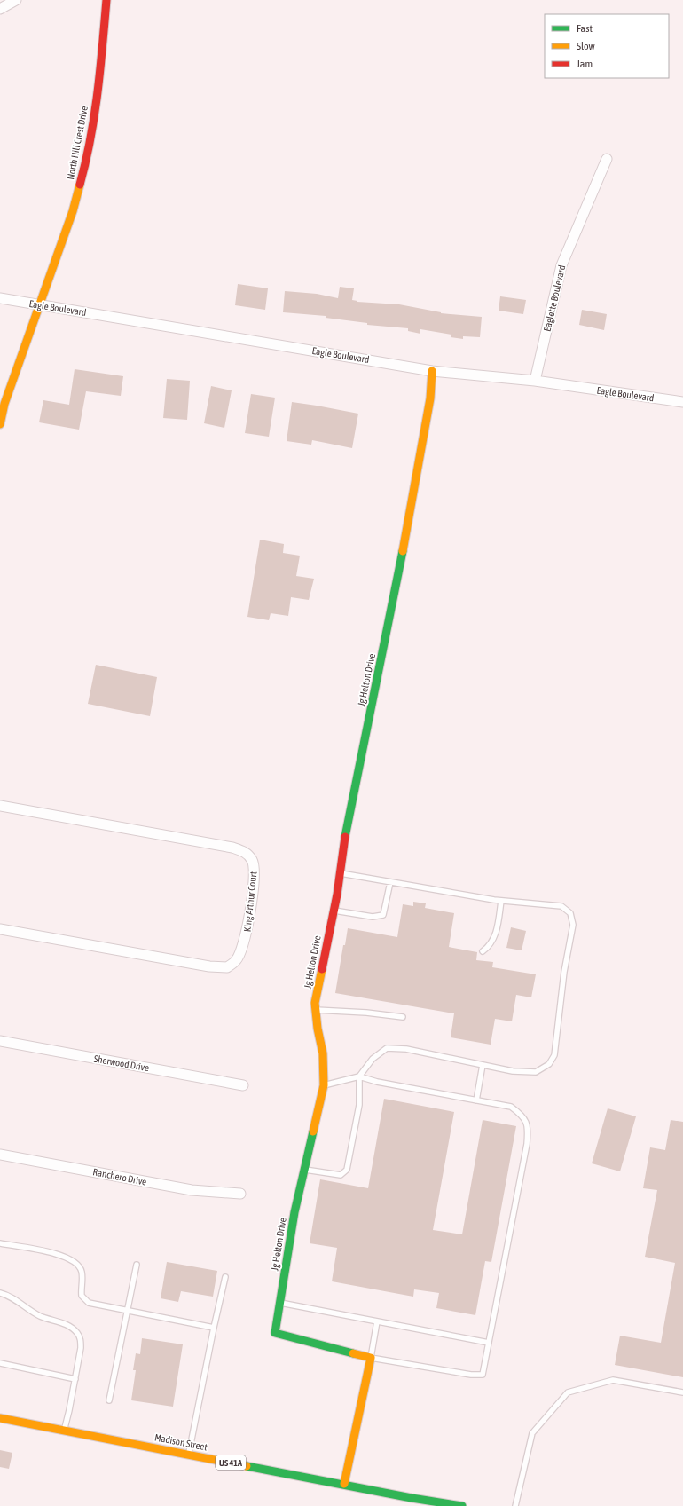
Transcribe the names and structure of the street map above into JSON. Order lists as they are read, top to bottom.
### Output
{
  "streets": {
    "street": [
      "North Hill Crest Drive",
      "Eaglette Boulevard",
      "Eagle Boulevard",
      "Jg Helton Drive",
      "King Arthur Court",
      "Sherwood Drive",
      "Ranchero Drive",
      "Madison Street",
      "US 41A"
    ]
  },
  "crossings": [
    ["North Hill Crest Drive", "Eagle Boulevard"],
    ["Eaglette Boulevard", "Eagle Boulevard"],
    ["Eagle Boulevard", "Jg Helton Drive"]
  ],
  "legend": ["Fast", "Slow", "Jam"]
}
